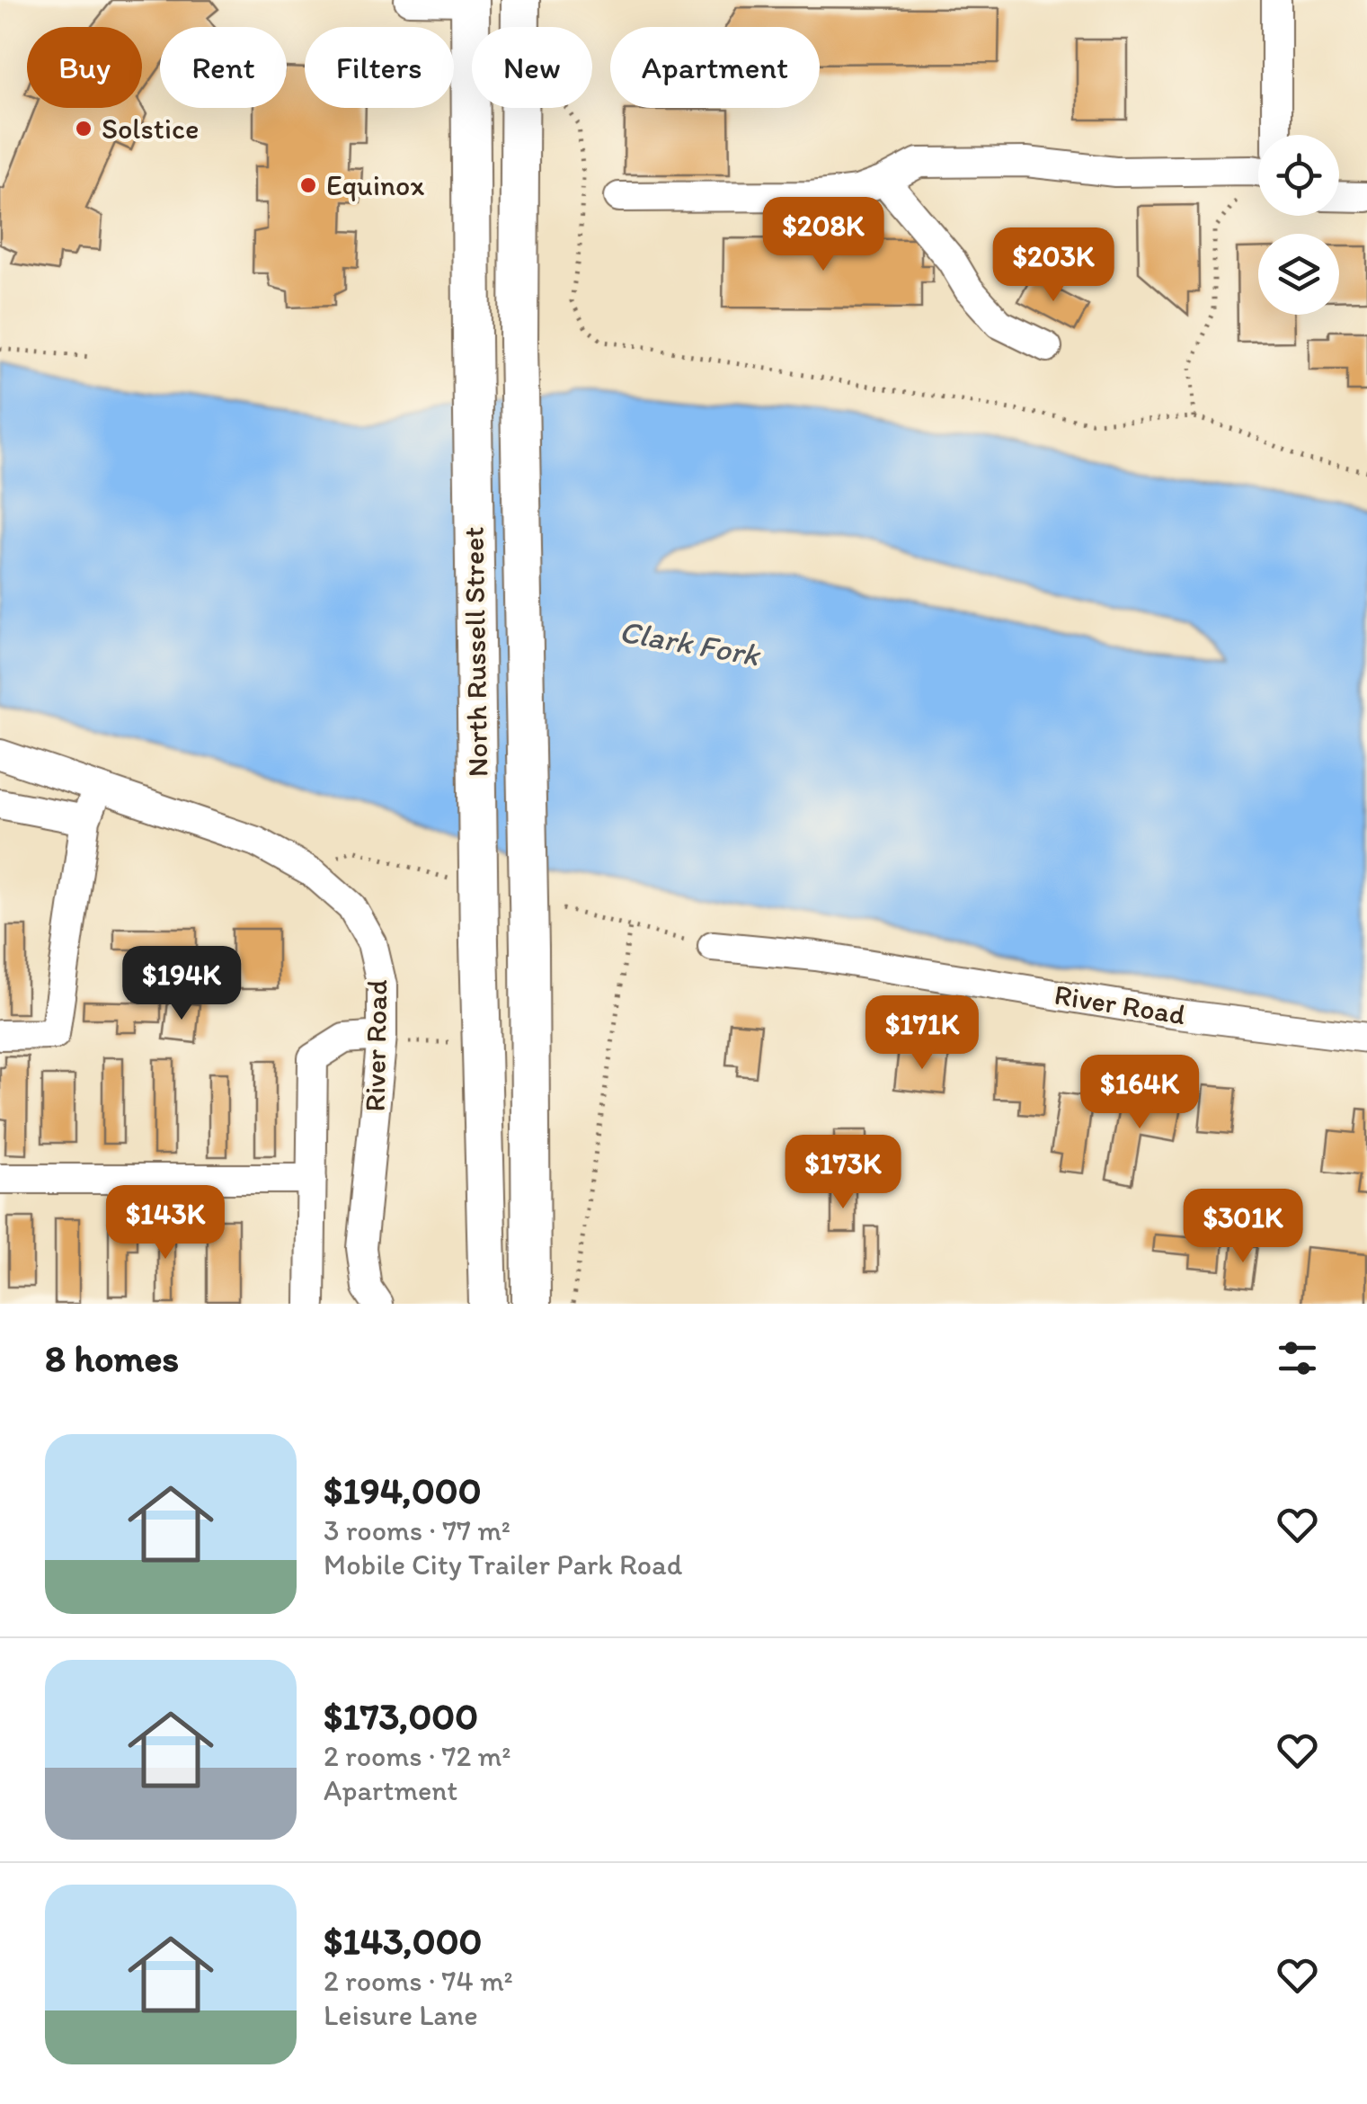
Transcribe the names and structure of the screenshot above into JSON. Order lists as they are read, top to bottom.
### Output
{
  "streets": {
    "main road": ["North Russell Street"],
    "street": ["River Road"]
  },
  "water": ["Clark Fork"],
  "places": ["Solstice", "Equinox"],
  "page": {
    "chip": [
      "Buy",
      "Rent",
      "Filters",
      "New",
      "Apartment"
    ],
    "price": [
      "$208K",
      "$203K",
      "$194K",
      "$171K",
      "$164K",
      "$173K",
      "$143K",
      "$301K"
    ],
    "heading": "8 homes",
    "list": [
      {
        "name": "$194,000",
        "note": "3 rooms · 77 m² · Mobile City Trailer Park Road"
      },
      {
        "name": "$173,000",
        "note": "2 rooms · 72 m² · Apartment"
      },
      {
        "name": "$143,000",
        "note": "2 rooms · 74 m² · Leisure Lane"
      }
    ]
  }
}
